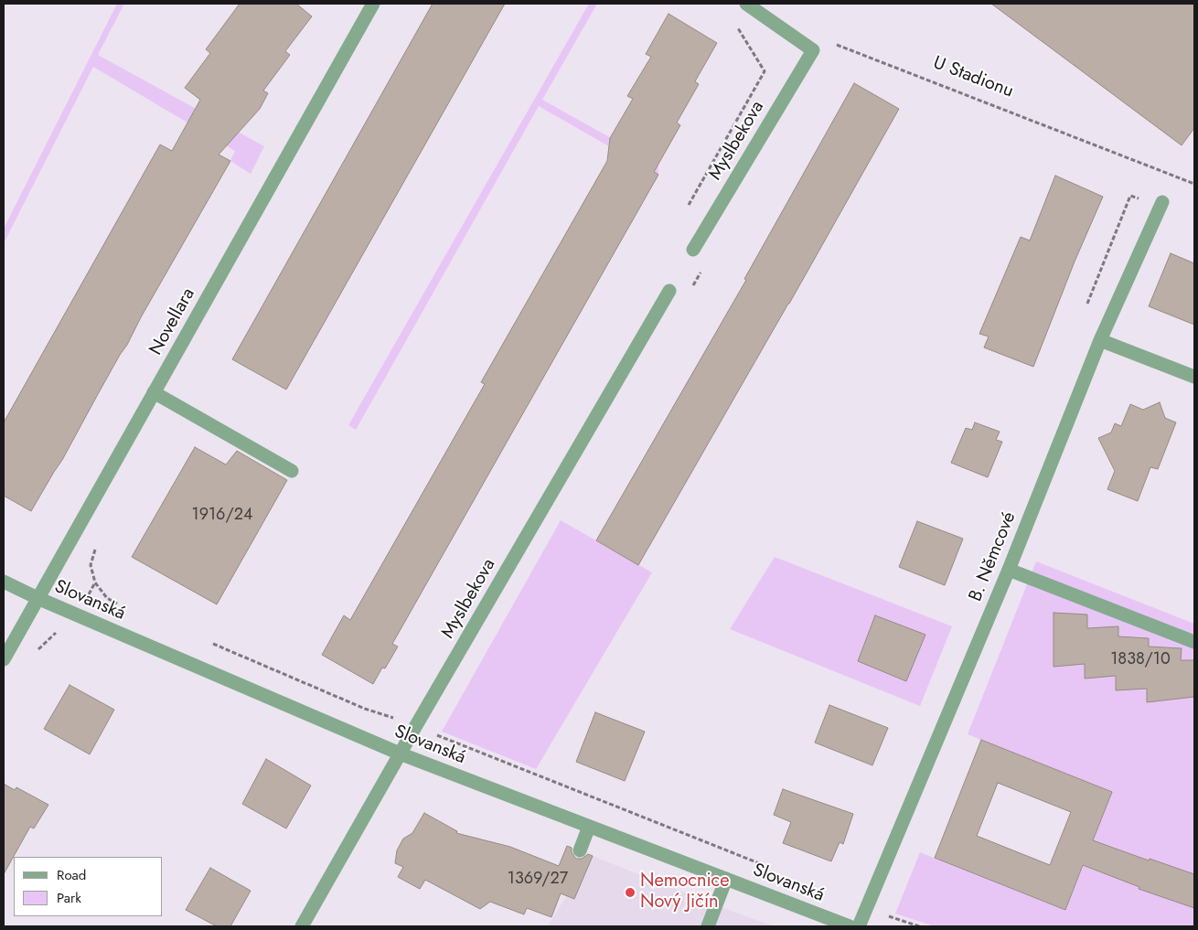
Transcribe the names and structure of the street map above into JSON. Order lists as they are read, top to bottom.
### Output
{
  "streets": {
    "street": [
      "Myslbekova",
      "Novellara",
      "B. Němcové",
      "Slovanská"
    ],
    "path": ["U Stadionu"]
  },
  "crossings": [
    ["U Stadionu", "Myslbekova"],
    ["Myslbekova", "Slovanská"],
    ["Novellara", "Slovanská"]
  ],
  "places": ["Nemocnice Nový Jičín"],
  "house_numbers": ["1916/24", "1838/10", "1369/27"],
  "legend": ["Road", "Park"]
}
